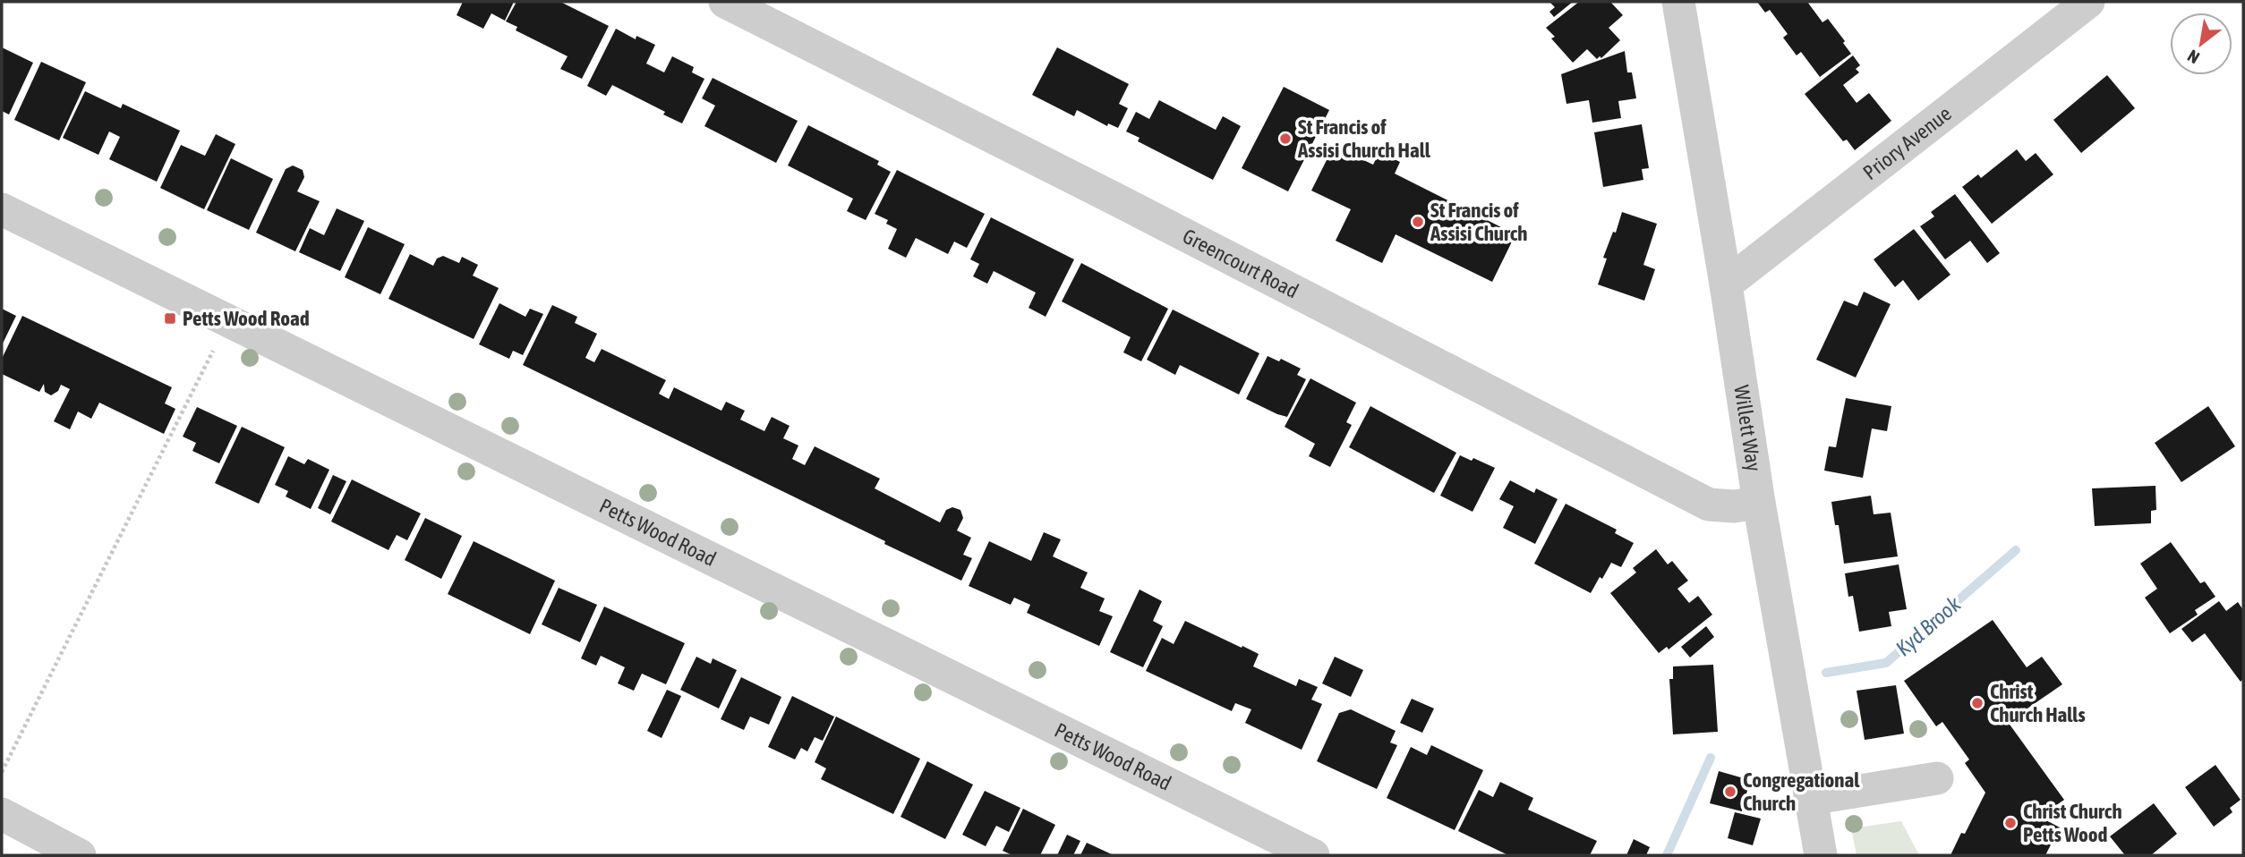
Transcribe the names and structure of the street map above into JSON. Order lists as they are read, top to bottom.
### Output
{
  "streets": {
    "street": [
      "Priory Avenue",
      "Greencourt Road",
      "Willett Way",
      "Petts Wood Road"
    ]
  },
  "crossings": [
    ["Priory Avenue", "Willett Way"],
    ["Greencourt Road", "Willett Way"]
  ],
  "water": ["Kyd Brook"],
  "places": {
    "other": [
      "St Francis of Assisi Church Hall",
      "St Francis of Assisi Church",
      "Christ Church Halls",
      "Congregational Church",
      "Christ Church Petts Wood"
    ],
    "transit": ["Petts Wood Road"]
  },
  "north": "bottom left"
}
